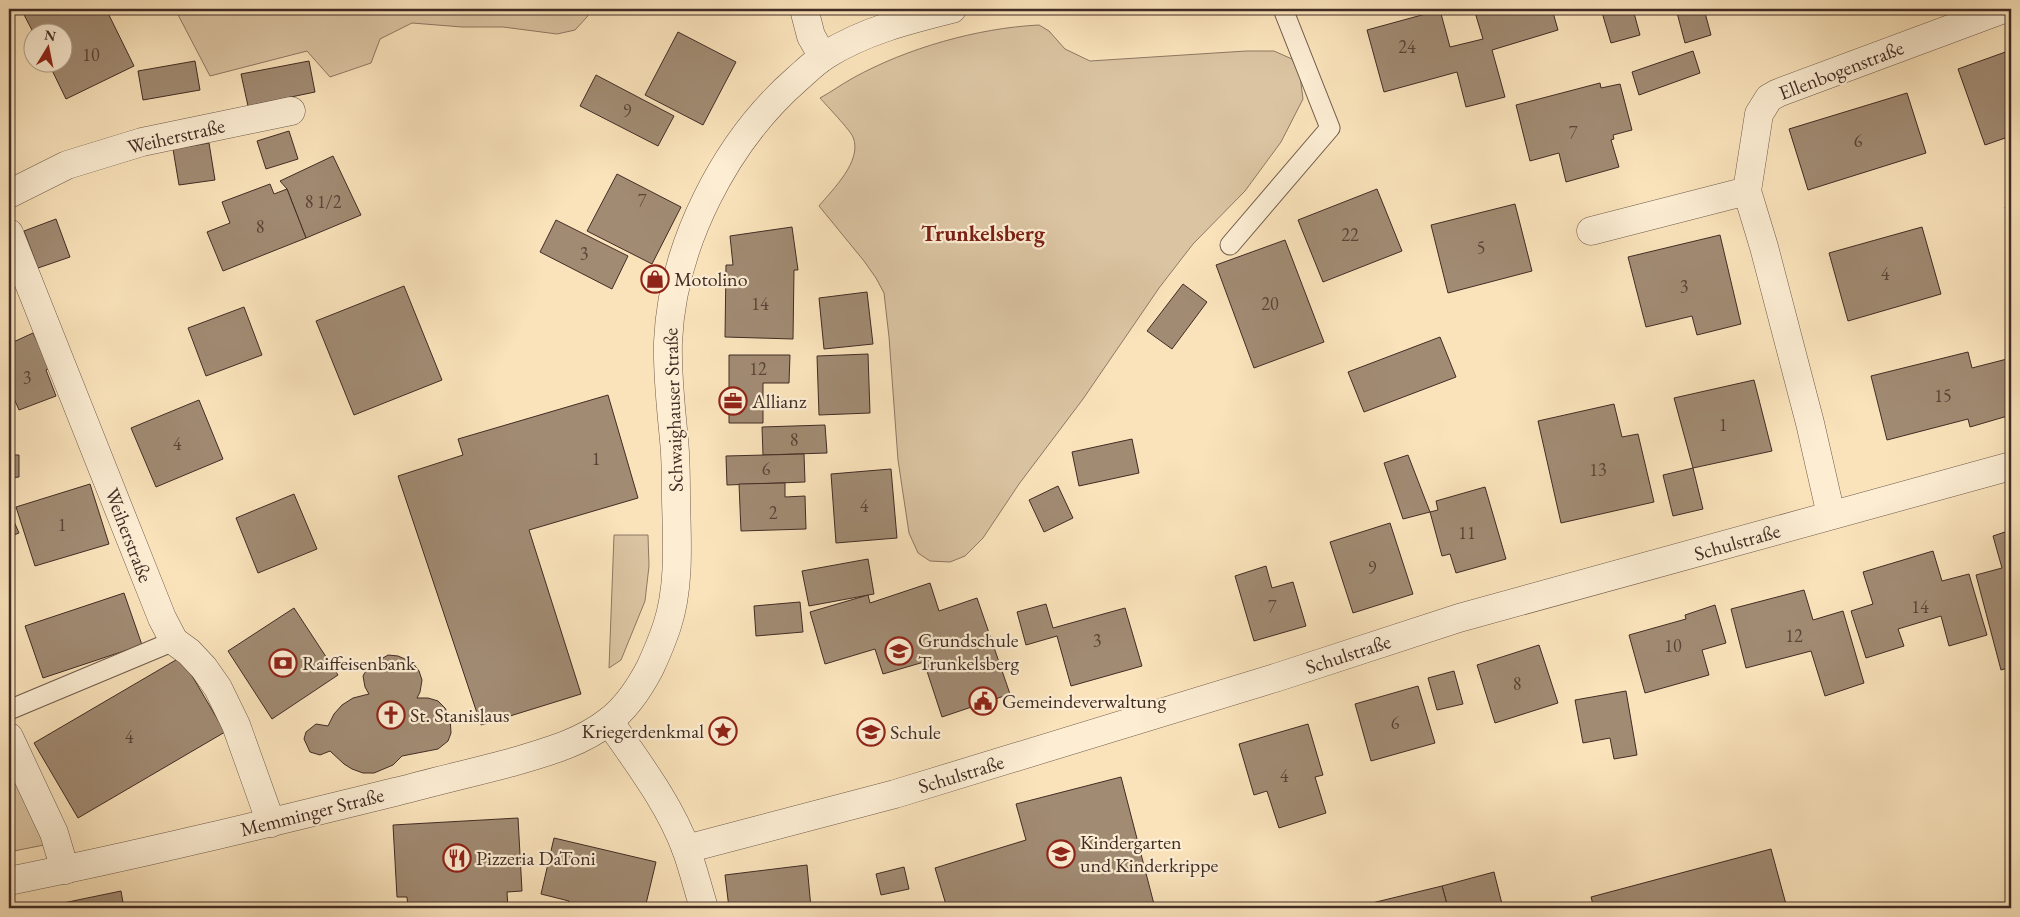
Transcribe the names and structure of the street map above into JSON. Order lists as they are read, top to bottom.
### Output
{
  "streets": {
    "street": [
      "Ellenbogenstraße",
      "Weiherstraße",
      "Schwaighauser Straße",
      "Schulstraße",
      "Memminger Straße"
    ]
  },
  "crossings": [
    ["Ellenbogenstraße", "Schulstraße"],
    ["Weiherstraße", "Memminger Straße"],
    ["Schwaighauser Straße", "Memminger Straße"]
  ],
  "districts": ["Trunkelsberg"],
  "places": {
    "shop": ["Motolino"],
    "office": ["Allianz"],
    "school or university": ["Grundschule Trunkelsberg", "Schule", "Kindergarten und Kinderkrippe"],
    "bank": ["Raiffeisenbank"],
    "public building": ["Gemeindeverwaltung"],
    "church": ["St. Stanislaus"],
    "place": ["Kriegerdenkmal"],
    "restaurant": ["Pizzeria DaToni"]
  },
  "house_numbers": [
    "24",
    "10",
    "9",
    "7",
    "6",
    "7",
    "8 1/2",
    "8",
    "22",
    "5",
    "3",
    "4",
    "3",
    "14",
    "20",
    "12",
    "3",
    "15",
    "1",
    "8",
    "4",
    "1",
    "6",
    "13",
    "4",
    "2",
    "1",
    "11",
    "9",
    "7",
    "14",
    "12",
    "3",
    "10",
    "8",
    "6",
    "4",
    "4"
  ],
  "north": "top"
}
